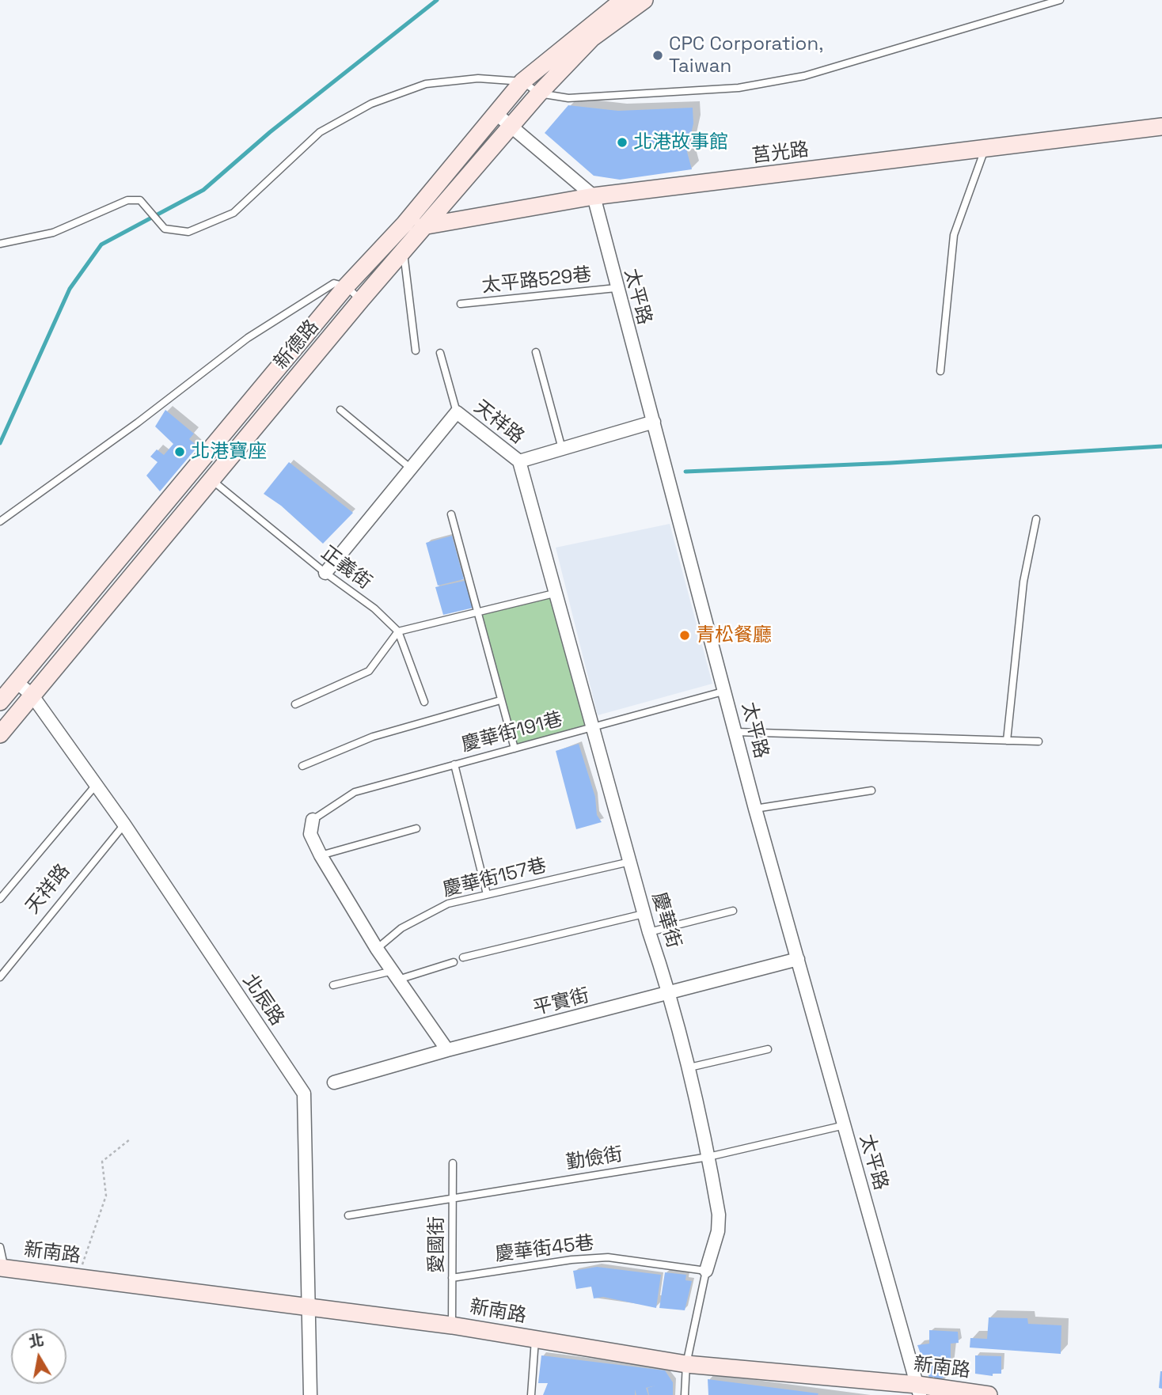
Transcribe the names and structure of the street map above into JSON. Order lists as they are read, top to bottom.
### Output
{
  "streets": {
    "main road": ["莒光路", "新德路", "新南路"],
    "street": [
      "太平路",
      "天祥路",
      "慶華街",
      "北辰路",
      "平實街"
    ],
    "lane": [
      "太平路529巷",
      "正義街",
      "慶華街191巷",
      "慶華街157巷",
      "勤儉街",
      "愛國街",
      "慶華街45巷"
    ]
  },
  "crossings": [
    ["莒光路", "太平路"],
    ["莒光路", "新德路"],
    ["太平路529巷", "太平路"],
    ["太平路", "天祥路"],
    ["太平路", "慶華街191巷"],
    ["太平路", "平實街"],
    ["太平路", "勤儉街"],
    ["太平路", "新南路"],
    ["新德路", "正義街"],
    ["新德路", "北辰路"],
    ["天祥路", "正義街"],
    ["天祥路", "慶華街"],
    ["天祥路", "北辰路"],
    ["慶華街191巷", "慶華街"],
    ["慶華街157巷", "慶華街"],
    ["慶華街", "平實街"],
    ["慶華街", "勤儉街"],
    ["慶華街", "慶華街45巷"],
    ["慶華街", "新南路"],
    ["北辰路", "新南路"],
    ["勤儉街", "愛國街"],
    ["愛國街", "慶華街45巷"],
    ["愛國街", "新南路"]
  ],
  "places": [
    "CPC Corporation, Taiwan",
    "北港故事館",
    "北港寶座",
    "青松餐廳"
  ],
  "north": "top"
}
